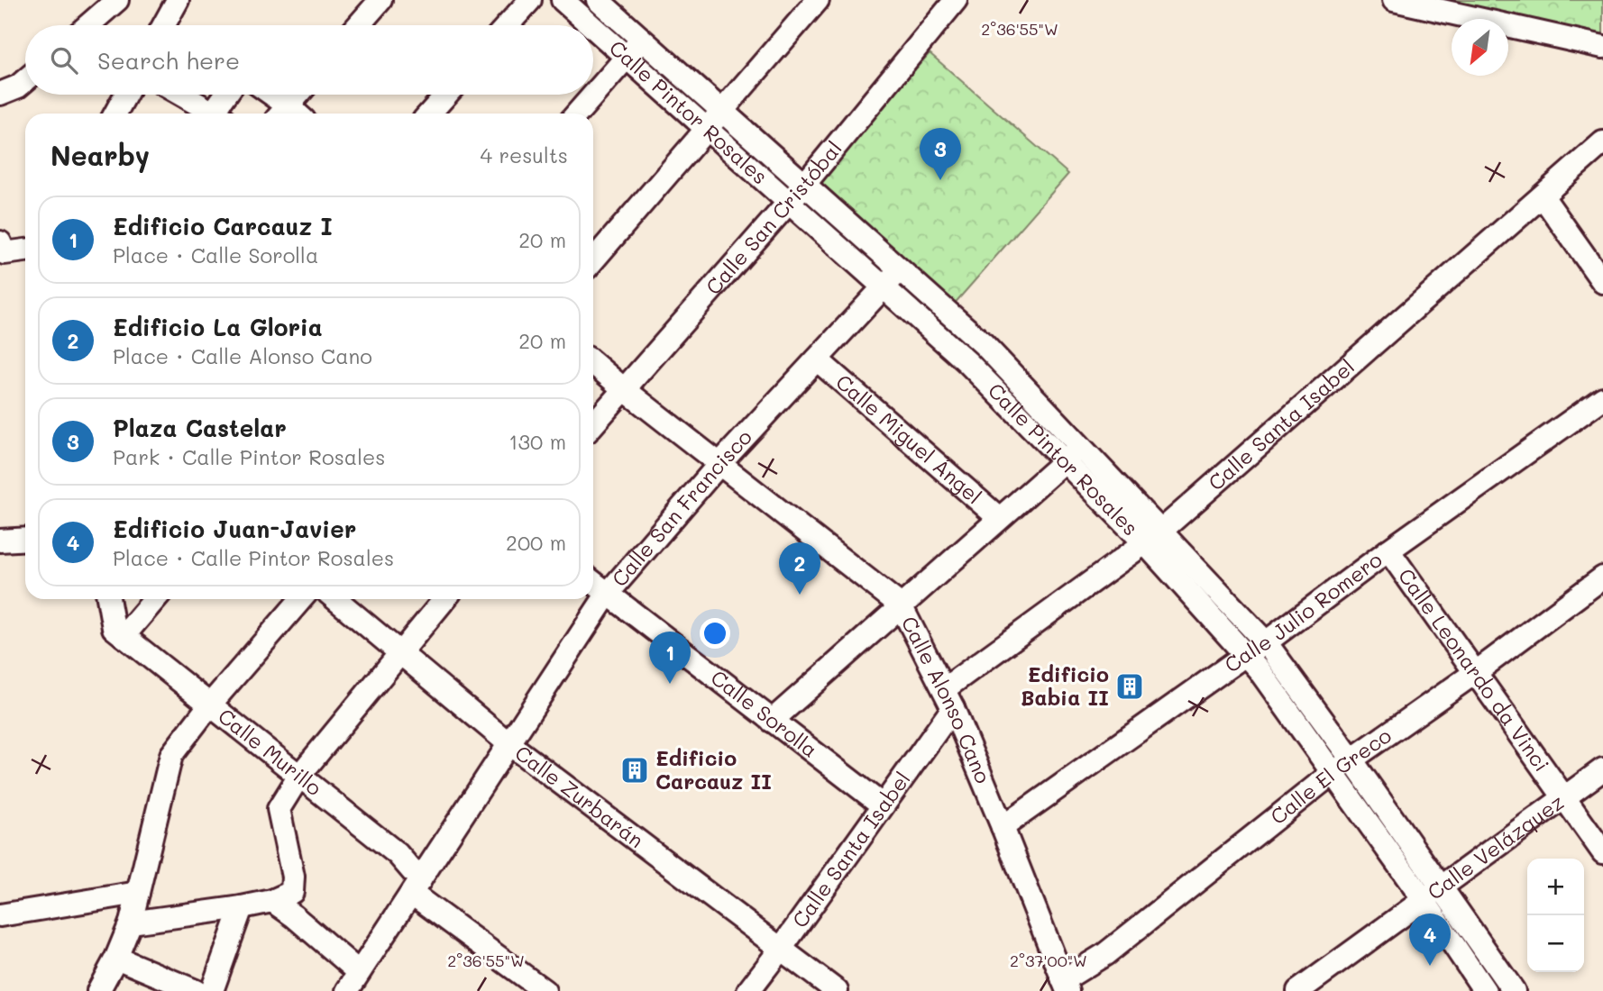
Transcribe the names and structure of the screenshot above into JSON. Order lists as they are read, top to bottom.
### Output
{
  "streets": {
    "street": [
      "Calle Pintor Rosales",
      "Calle San Cristóbal",
      "Calle Santa Isabel",
      "Calle Miguel Ángel",
      "Calle San Francisco",
      "Calle Julio Romero",
      "Calle Leonardo da Vinci",
      "Calle Alonso Cano",
      "Calle Sorolla",
      "Calle Murillo",
      "Calle El Greco",
      "Calle Zurbarán",
      "Calle Velázquez"
    ]
  },
  "crossings": [
    ["Calle Pintor Rosales", "Calle San Cristóbal"],
    ["Calle Pintor Rosales", "Calle Santa Isabel"],
    ["Calle Pintor Rosales", "Calle San Francisco"],
    ["Calle Pintor Rosales", "Calle Julio Romero"],
    ["Calle Pintor Rosales", "Calle El Greco"],
    ["Calle Pintor Rosales", "Calle Velázquez"],
    ["Calle San Cristóbal", "Calle Alonso Cano"],
    ["Calle Santa Isabel", "Calle Alonso Cano"],
    ["Calle Santa Isabel", "Calle Sorolla"],
    ["Calle Santa Isabel", "Calle Zurbarán"],
    ["Calle Miguel Ángel", "Calle San Francisco"],
    ["Calle San Francisco", "Calle Alonso Cano"],
    ["Calle San Francisco", "Calle Sorolla"],
    ["Calle San Francisco", "Calle Murillo"],
    ["Calle San Francisco", "Calle Zurbarán"],
    ["Calle Julio Romero", "Calle Leonardo da Vinci"],
    ["Calle Julio Romero", "Calle Alonso Cano"],
    ["Calle Leonardo da Vinci", "Calle El Greco"],
    ["Calle Leonardo da Vinci", "Calle Velázquez"],
    ["Calle Alonso Cano", "Calle El Greco"]
  ],
  "places": {
    "building": ["Edificio Babia II", "Edificio Carcauz II"]
  },
  "north": "bottom left",
  "page": {
    "search": "Search here",
    "heading": ["Nearby", "4 results"],
    "pins": [
      "3",
      "2",
      "1",
      "4"
    ],
    "list": [
      {
        "mark": "1",
        "name": "Edificio Carcauz I",
        "note": "Place · Calle Sorolla",
        "value": "20 m"
      },
      {
        "mark": "2",
        "name": "Edificio La Gloria",
        "note": "Place · Calle Alonso Cano",
        "value": "20 m"
      },
      {
        "mark": "3",
        "name": "Plaza Castelar",
        "note": "Park · Calle Pintor Rosales",
        "value": "130 m"
      },
      {
        "mark": "4",
        "name": "Edificio Juan-Javier",
        "note": "Place · Calle Pintor Rosales",
        "value": "200 m"
      }
    ],
    "map_buttons": ["+", "−"]
  },
  "coordinates": ["2°36'55\"W", "2°37'00\"W"]
}
